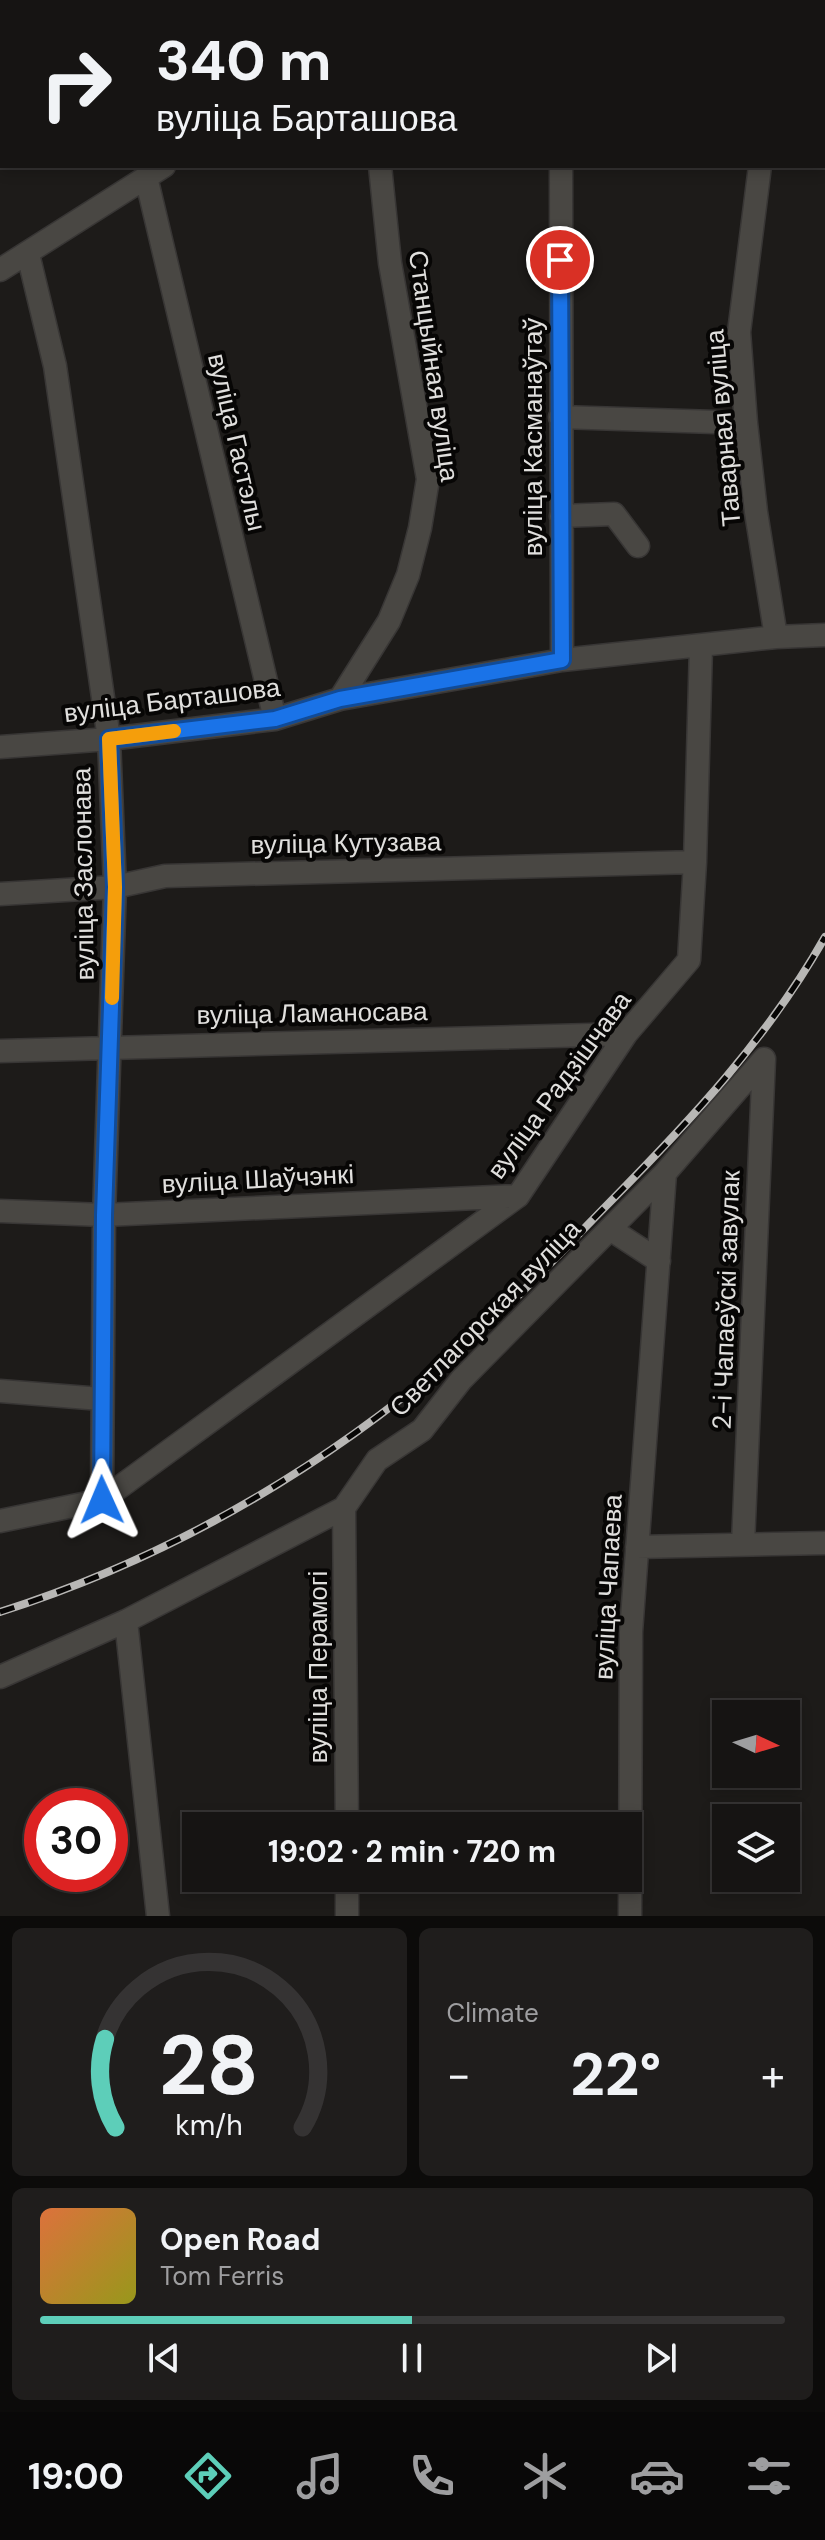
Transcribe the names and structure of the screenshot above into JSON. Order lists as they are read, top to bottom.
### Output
{
  "streets": {
    "street": [
      "Станцыйная вуліца",
      "Таварная вуліца",
      "вуліца Касманаўтаў",
      "вуліца Гастэлы",
      "вуліца Барташова",
      "вуліца Кутузава",
      "вуліца Заслонава",
      "вуліца Ламаносава",
      "вуліца Радзішчава",
      "вуліца Шаўчэнкі",
      "2-і Чапаеўскі завулак",
      "Светлагорская вуліца",
      "вуліца Чапаева",
      "вуліца Перамогі"
    ]
  },
  "crossings": [
    ["Станцыйная вуліца", "вуліца Барташова"],
    ["Таварная вуліца", "вуліца Барташова"],
    ["вуліца Касманаўтаў", "вуліца Барташова"],
    ["вуліца Гастэлы", "вуліца Барташова"],
    ["вуліца Барташова", "вуліца Заслонава"],
    ["вуліца Барташова", "вуліца Радзішчава"],
    ["вуліца Кутузава", "вуліца Заслонава"],
    ["вуліца Кутузава", "вуліца Радзішчава"],
    ["вуліца Заслонава", "вуліца Ламаносава"],
    ["вуліца Заслонава", "вуліца Радзішчава"],
    ["вуліца Заслонава", "вуліца Шаўчэнкі"],
    ["вуліца Ламаносава", "вуліца Радзішчава"],
    ["вуліца Радзішчава", "вуліца Шаўчэнкі"],
    ["2-і Чапаеўскі завулак", "Светлагорская вуліца"],
    ["Светлагорская вуліца", "вуліца Чапаева"],
    ["Светлагорская вуліца", "вуліца Перамогі"]
  ],
  "north": "right",
  "page": {
    "turn": ["340 m", "вуліца Барташова"],
    "limit": "30",
    "trip": "19:02 · 2 min · 720 m",
    "tile": "Climate",
    "heat": ["−", "22°", "+"],
    "song": ["Open Road", "Tom Ferris"],
    "tabs": "19:00",
    "gauge": ["28", "km/h"]
  }
}
